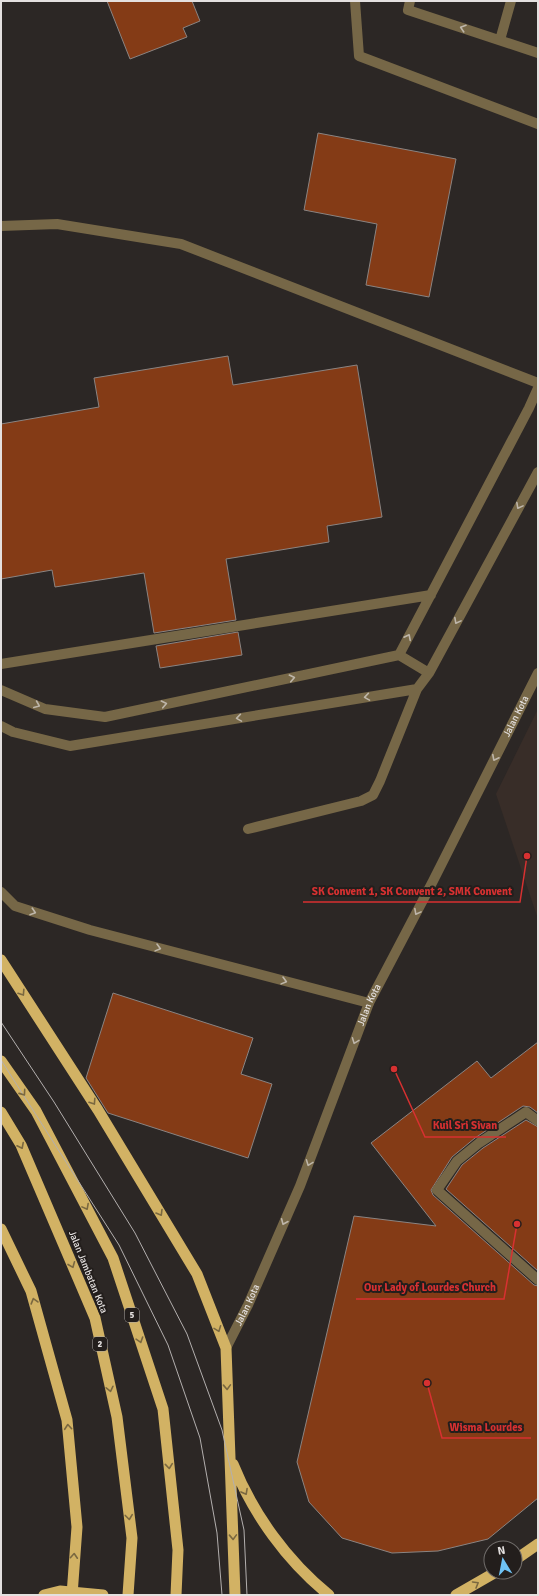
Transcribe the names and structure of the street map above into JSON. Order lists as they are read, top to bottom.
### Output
{
  "streets": {
    "highway": ["Jalan Jambatan Kota", "5", "2"],
    "street": ["Jalan Kota"]
  },
  "one_way": ["Jalan Kota"],
  "places": [
    "SK Convent 1, SK Convent 2, SMK Convent",
    "Kuil Sri Sivan",
    "Our Lady of Lourdes Church",
    "Wisma Lourdes"
  ],
  "north": "top"
}
